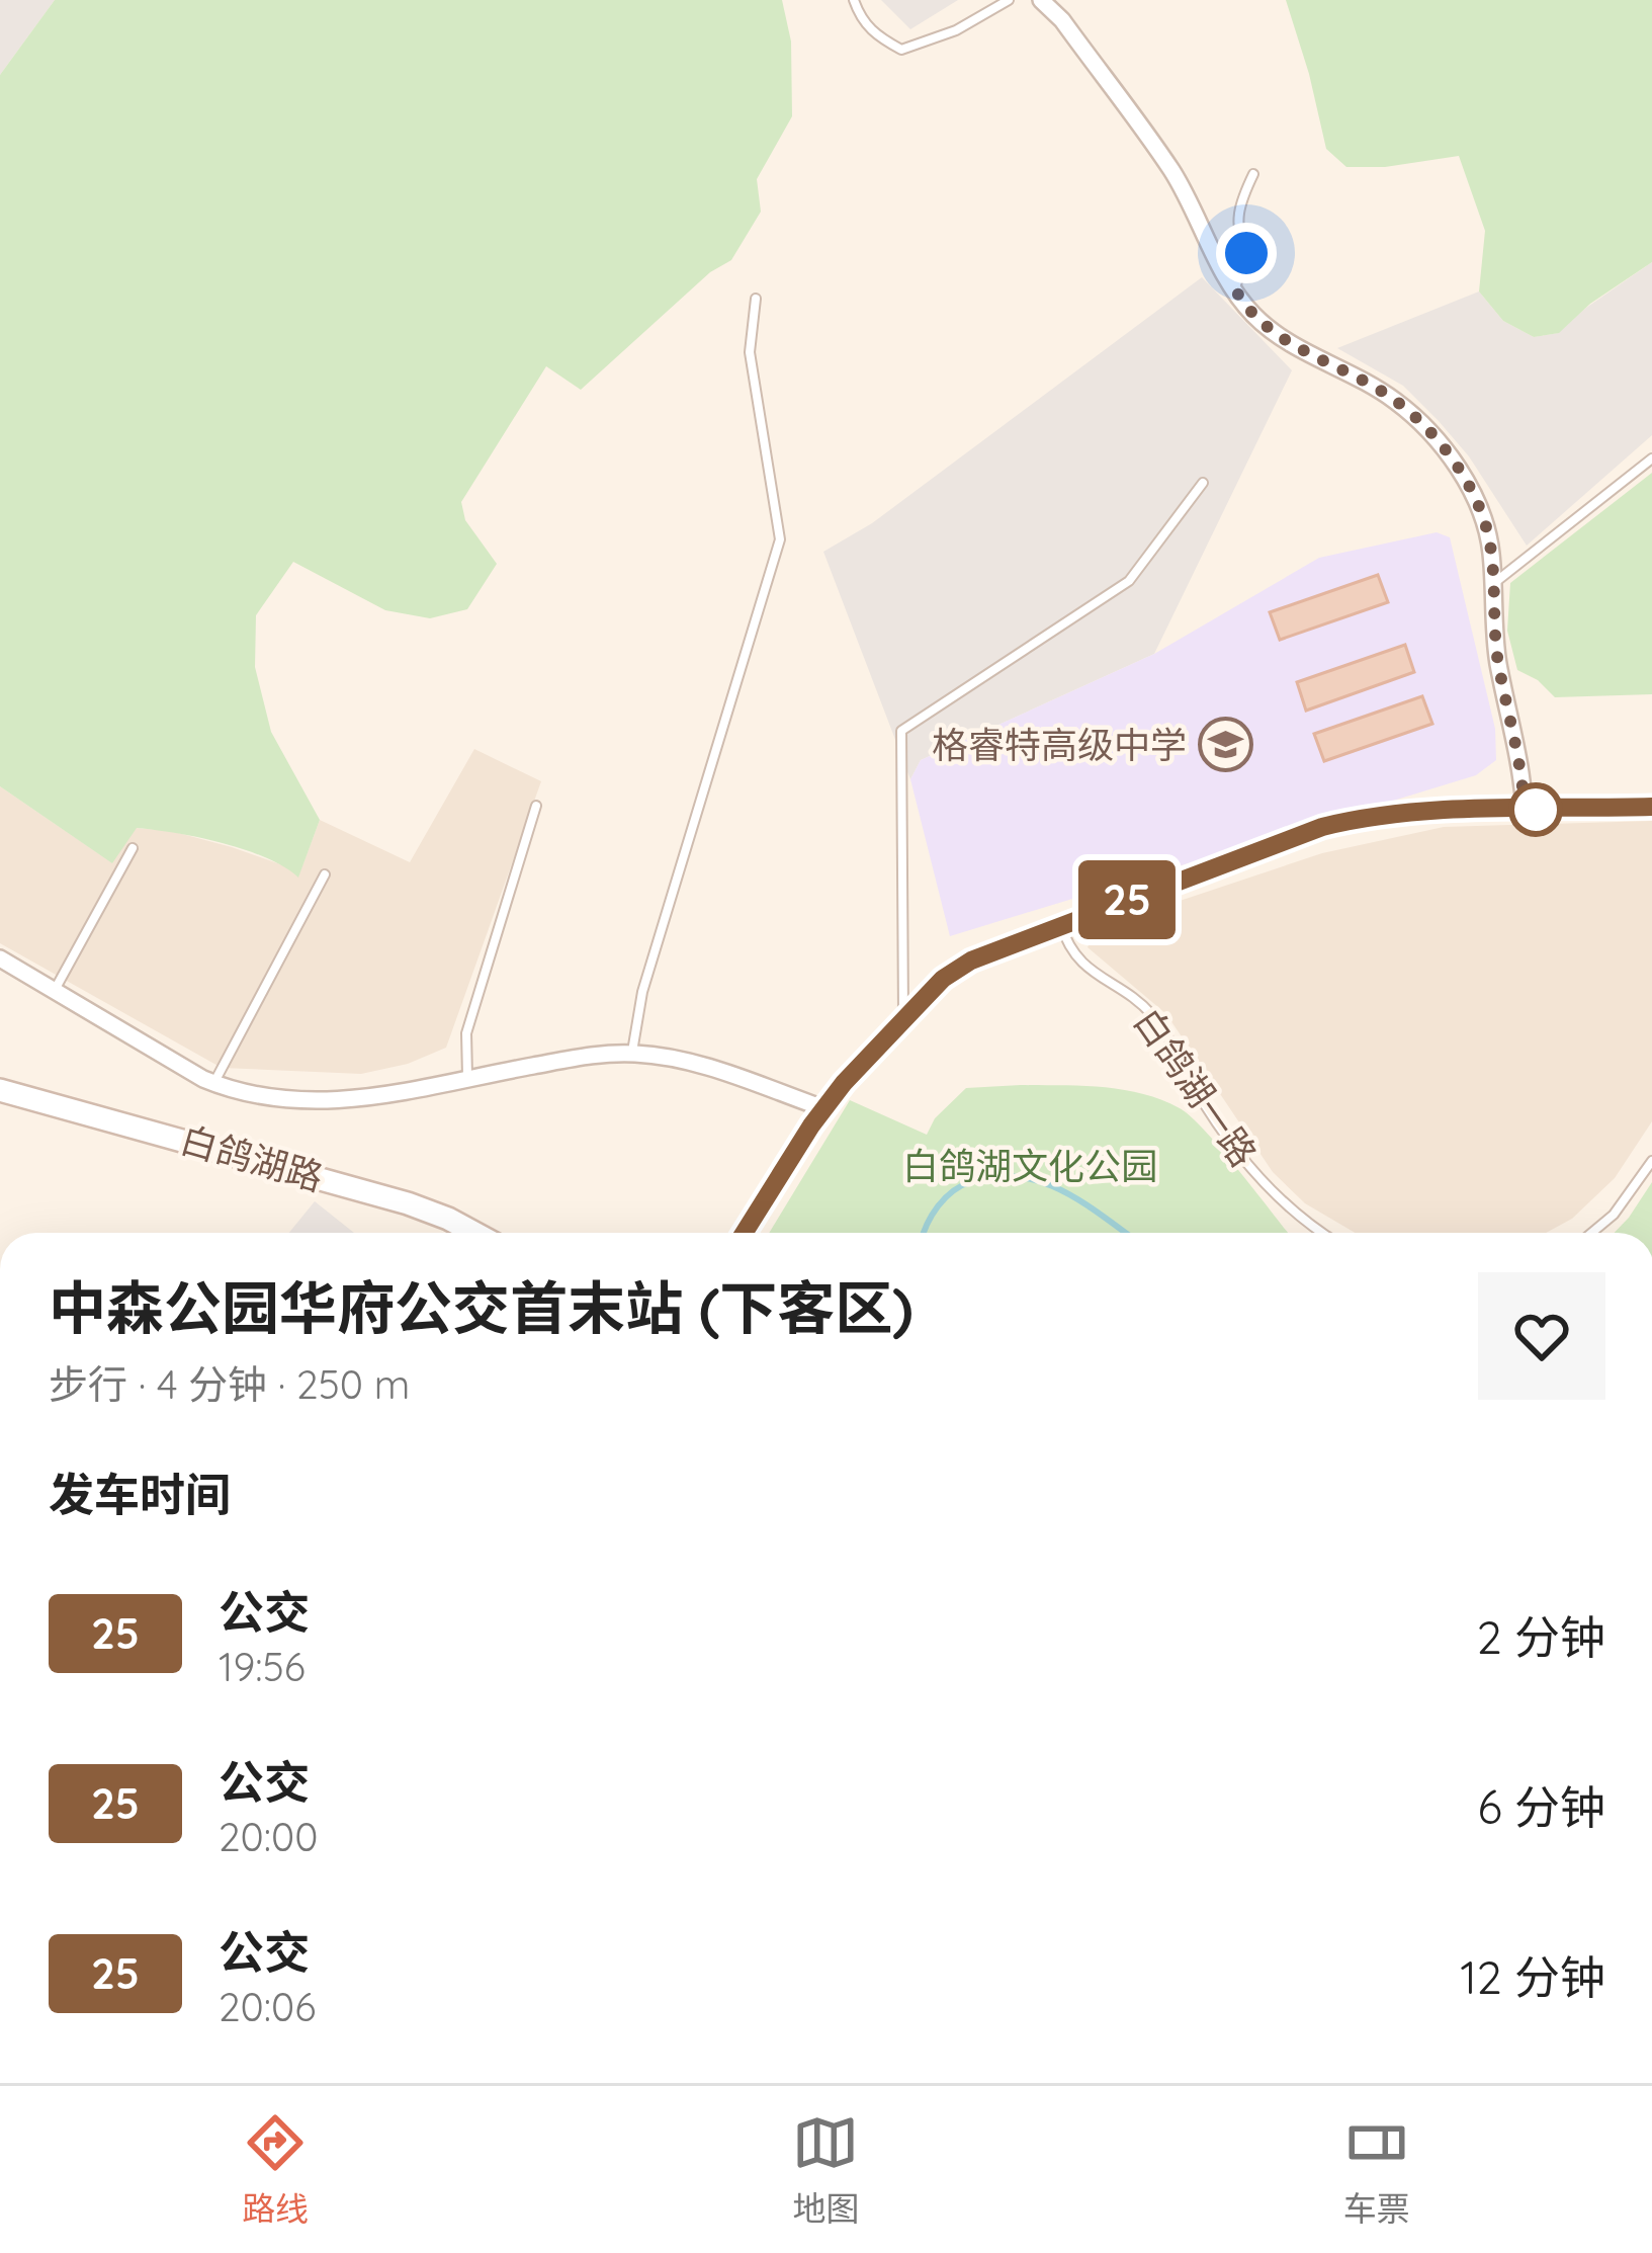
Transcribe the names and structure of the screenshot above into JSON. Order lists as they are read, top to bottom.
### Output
{
  "streets": {
    "street": ["白鸽湖路"],
    "lane": ["白鸽湖一路"]
  },
  "parks": ["白鸽湖文化公园"],
  "places": {
    "school or university": ["格睿特高级中学"]
  },
  "lines": ["bus line 25"],
  "page": {
    "on_map": "25",
    "heading": [
      ["中森公园华府公交首末站 (下客区)", "步行 · 4 分钟 · 250 m"],
      "发车时间"
    ],
    "list": [
      {
        "mark": "25",
        "name": "公交",
        "note": "19:56",
        "value": "2 分钟"
      },
      {
        "mark": "25",
        "name": "公交",
        "note": "20:00",
        "value": "6 分钟"
      },
      {
        "mark": "25",
        "name": "公交",
        "note": "20:06",
        "value": "12 分钟"
      }
    ],
    "tabs": ["路线", "地图", "车票"]
  }
}
